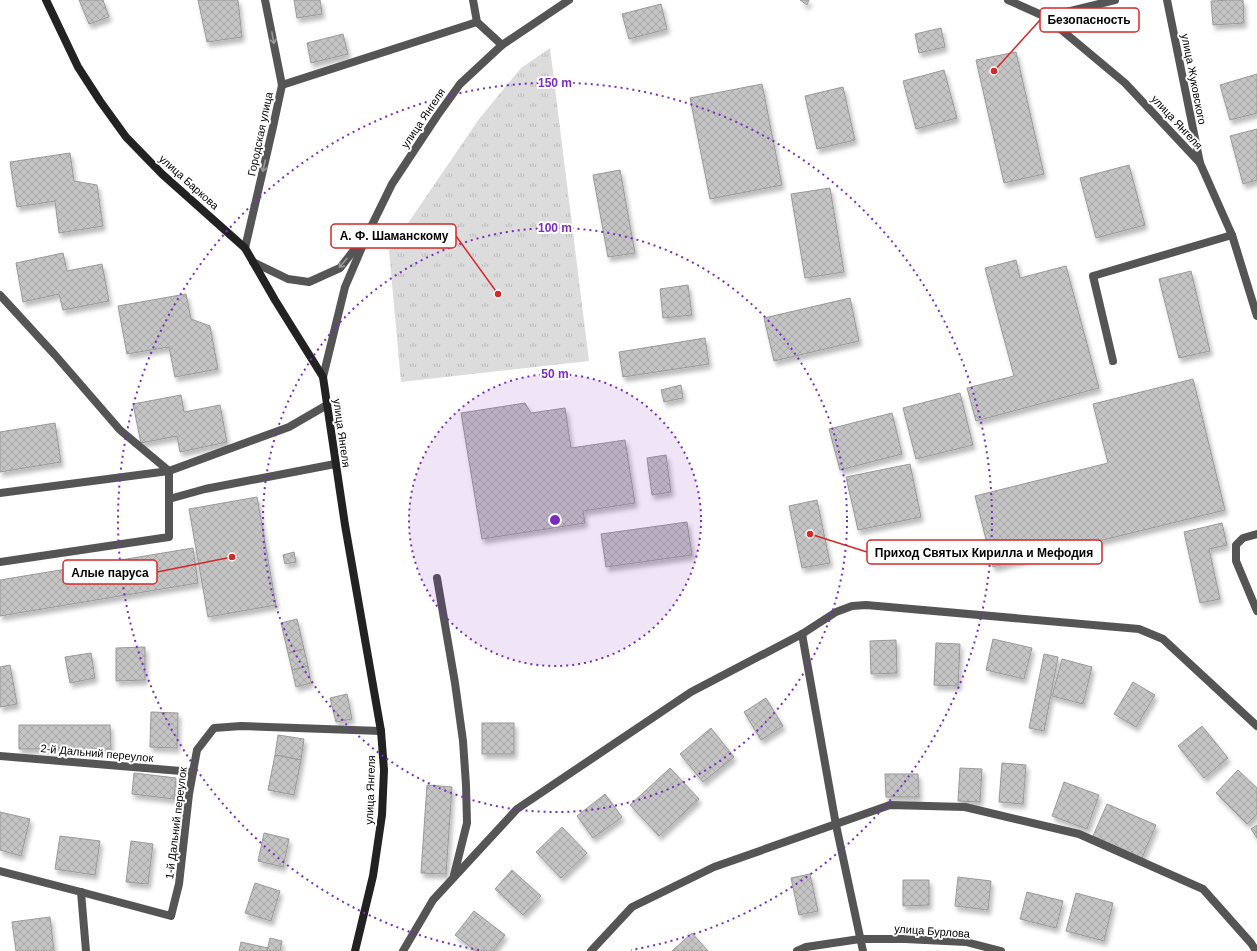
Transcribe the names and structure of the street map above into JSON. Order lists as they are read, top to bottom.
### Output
{
  "streets": {
    "main road": ["улица Янгеля", "улица Баркова"],
    "street": [
      "улица Жуковского",
      "Городская улица",
      "2-й Дальний переулок",
      "1-й Дальний переулок",
      "улица Бурлова"
    ]
  },
  "crossings": [
    ["улица Жуковского", "улица Янгеля"],
    ["улица Янгеля", "улица Баркова"],
    ["улица Янгеля", "1-й Дальний переулок"],
    ["Городская улица", "улица Баркова"],
    ["2-й Дальний переулок", "1-й Дальний переулок"]
  ],
  "one_way": ["Городская улица"],
  "places": [
    "Безопасность",
    "А. Ф. Шаманскому",
    "Приход Святых Кирилла и Мефодия",
    "Алые паруса"
  ],
  "rings": ["150 m", "100 m", "50 m"]
}
